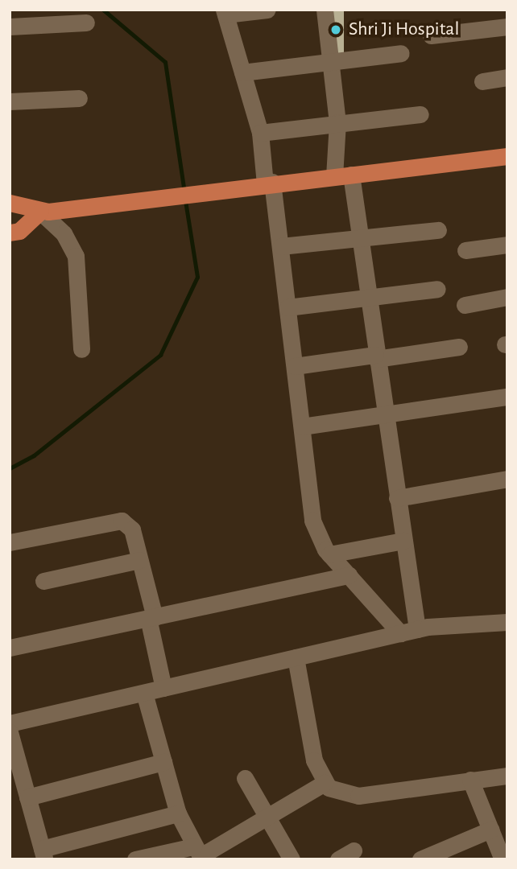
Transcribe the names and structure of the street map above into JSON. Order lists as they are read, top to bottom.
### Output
{
  "places": ["Shri Ji Hospital"]
}
